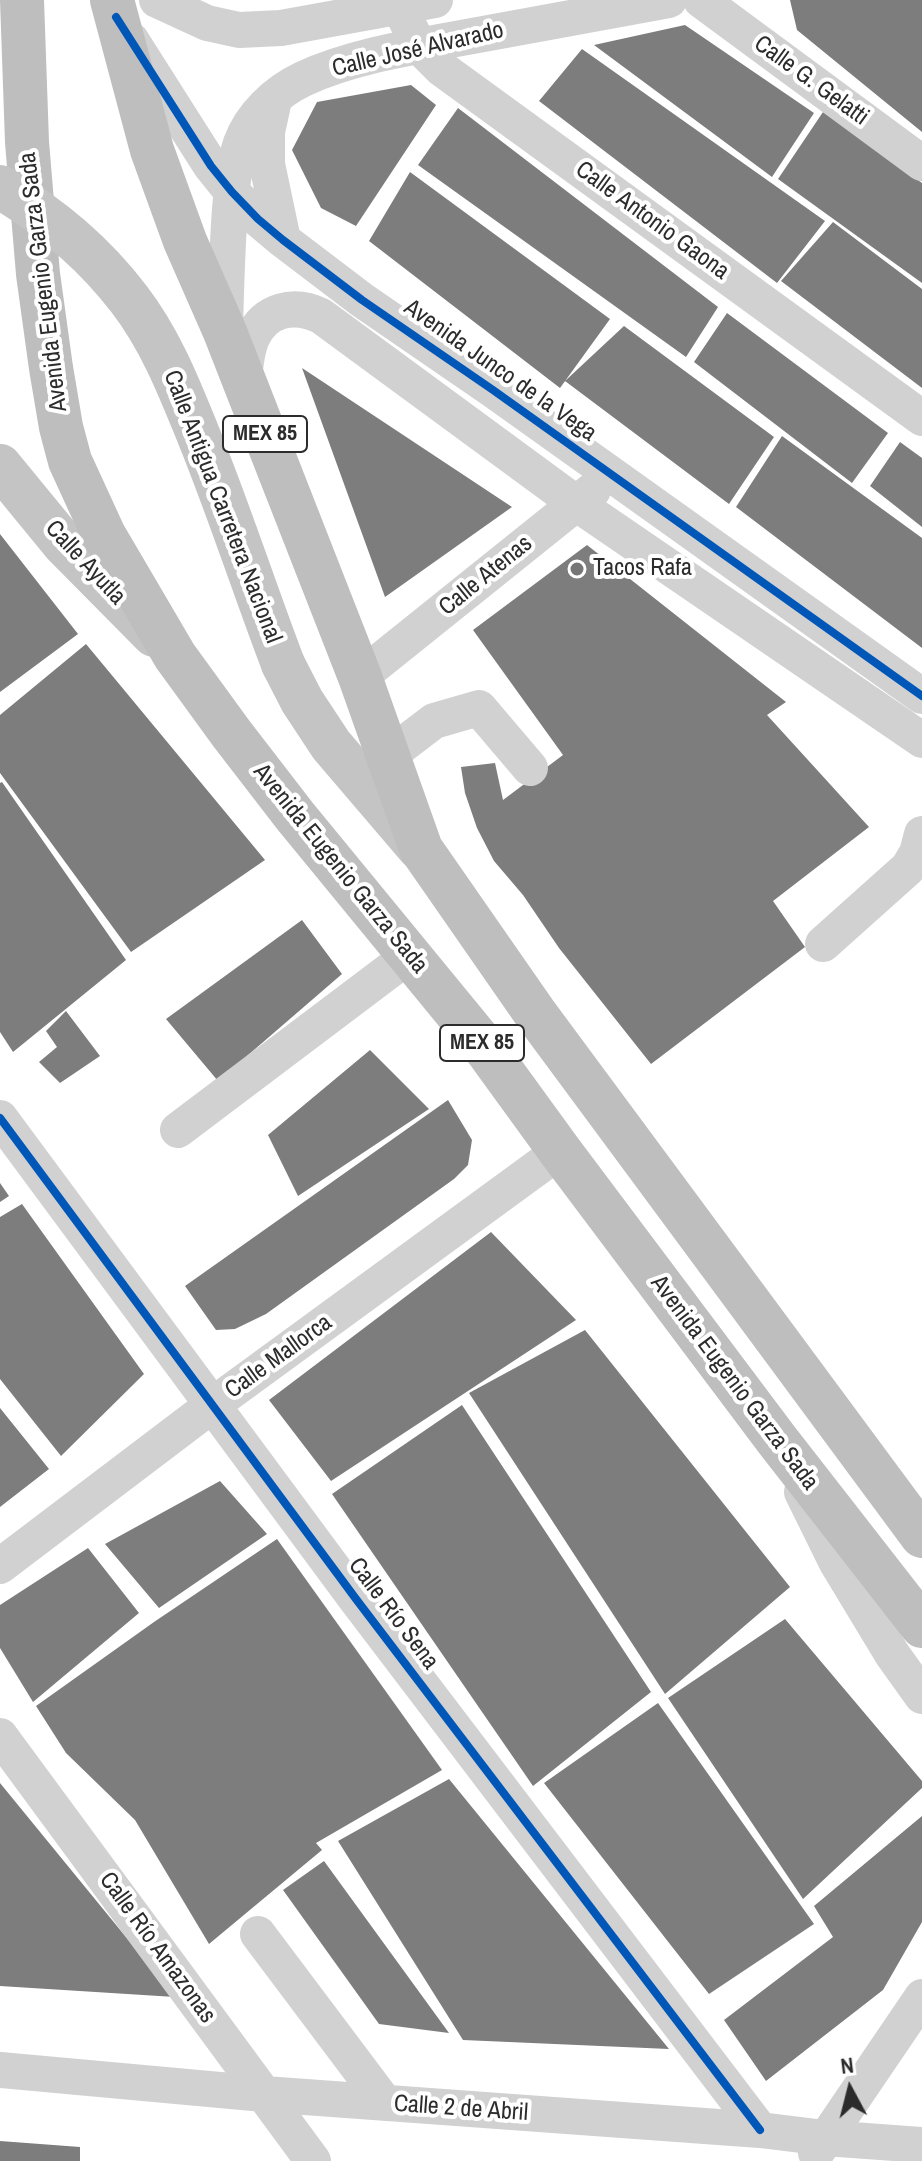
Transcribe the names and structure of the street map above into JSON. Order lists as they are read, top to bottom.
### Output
{
  "streets": {
    "highway": ["Avenida Eugenio Garza Sada", "MEX 85"],
    "main road": ["Calle Antigua Carretera Nacional", "Calle Ayutla"],
    "street": [
      "Calle José Alvarado",
      "Calle G. Gelatti",
      "Calle Antonio Gaona",
      "Avenida Junco de la Vega",
      "Calle Atenas",
      "Calle Mallorca",
      "Calle Río Sena",
      "Calle Río Amazonas",
      "Calle 2 de Abril"
    ]
  },
  "crossings": [
    ["Calle José Alvarado", "Calle Antonio Gaona"],
    ["Calle José Alvarado", "Avenida Junco de la Vega"],
    ["Calle José Alvarado", "MEX 85"],
    ["Avenida Eugenio Garza Sada", "Calle Ayutla"],
    ["Avenida Eugenio Garza Sada", "Calle Mallorca"],
    ["Avenida Junco de la Vega", "MEX 85"],
    ["Avenida Junco de la Vega", "Calle Atenas"],
    ["MEX 85", "Calle Antigua Carretera Nacional"],
    ["MEX 85", "Calle Atenas"],
    ["Calle Mallorca", "Calle Río Sena"],
    ["Calle Río Sena", "Calle 2 de Abril"],
    ["Calle Río Amazonas", "Calle 2 de Abril"]
  ],
  "places": ["Tacos Rafa"],
  "north": "top"
}
